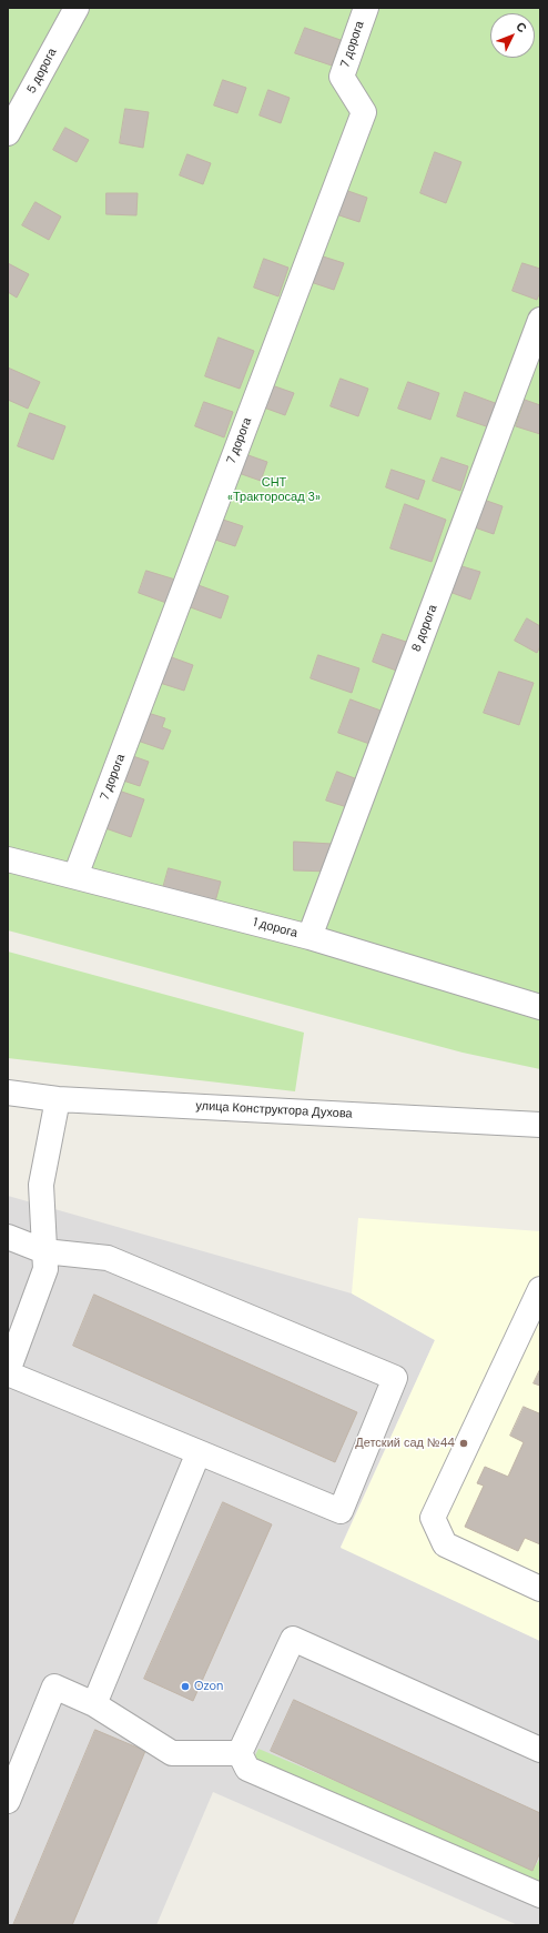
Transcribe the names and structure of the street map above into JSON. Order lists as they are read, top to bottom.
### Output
{
  "streets": {
    "street": [
      "7 дорога",
      "5 дорога",
      "8 дорога",
      "1 дорога",
      "улица Конструктора Духова"
    ]
  },
  "crossings": [
    ["7 дорога", "1 дорога"],
    ["8 дорога", "1 дорога"]
  ],
  "parks": ["СНТ «Тракторосад 3»"],
  "places": ["Детский сад №44", "Ozon"],
  "north": "top right"
}
